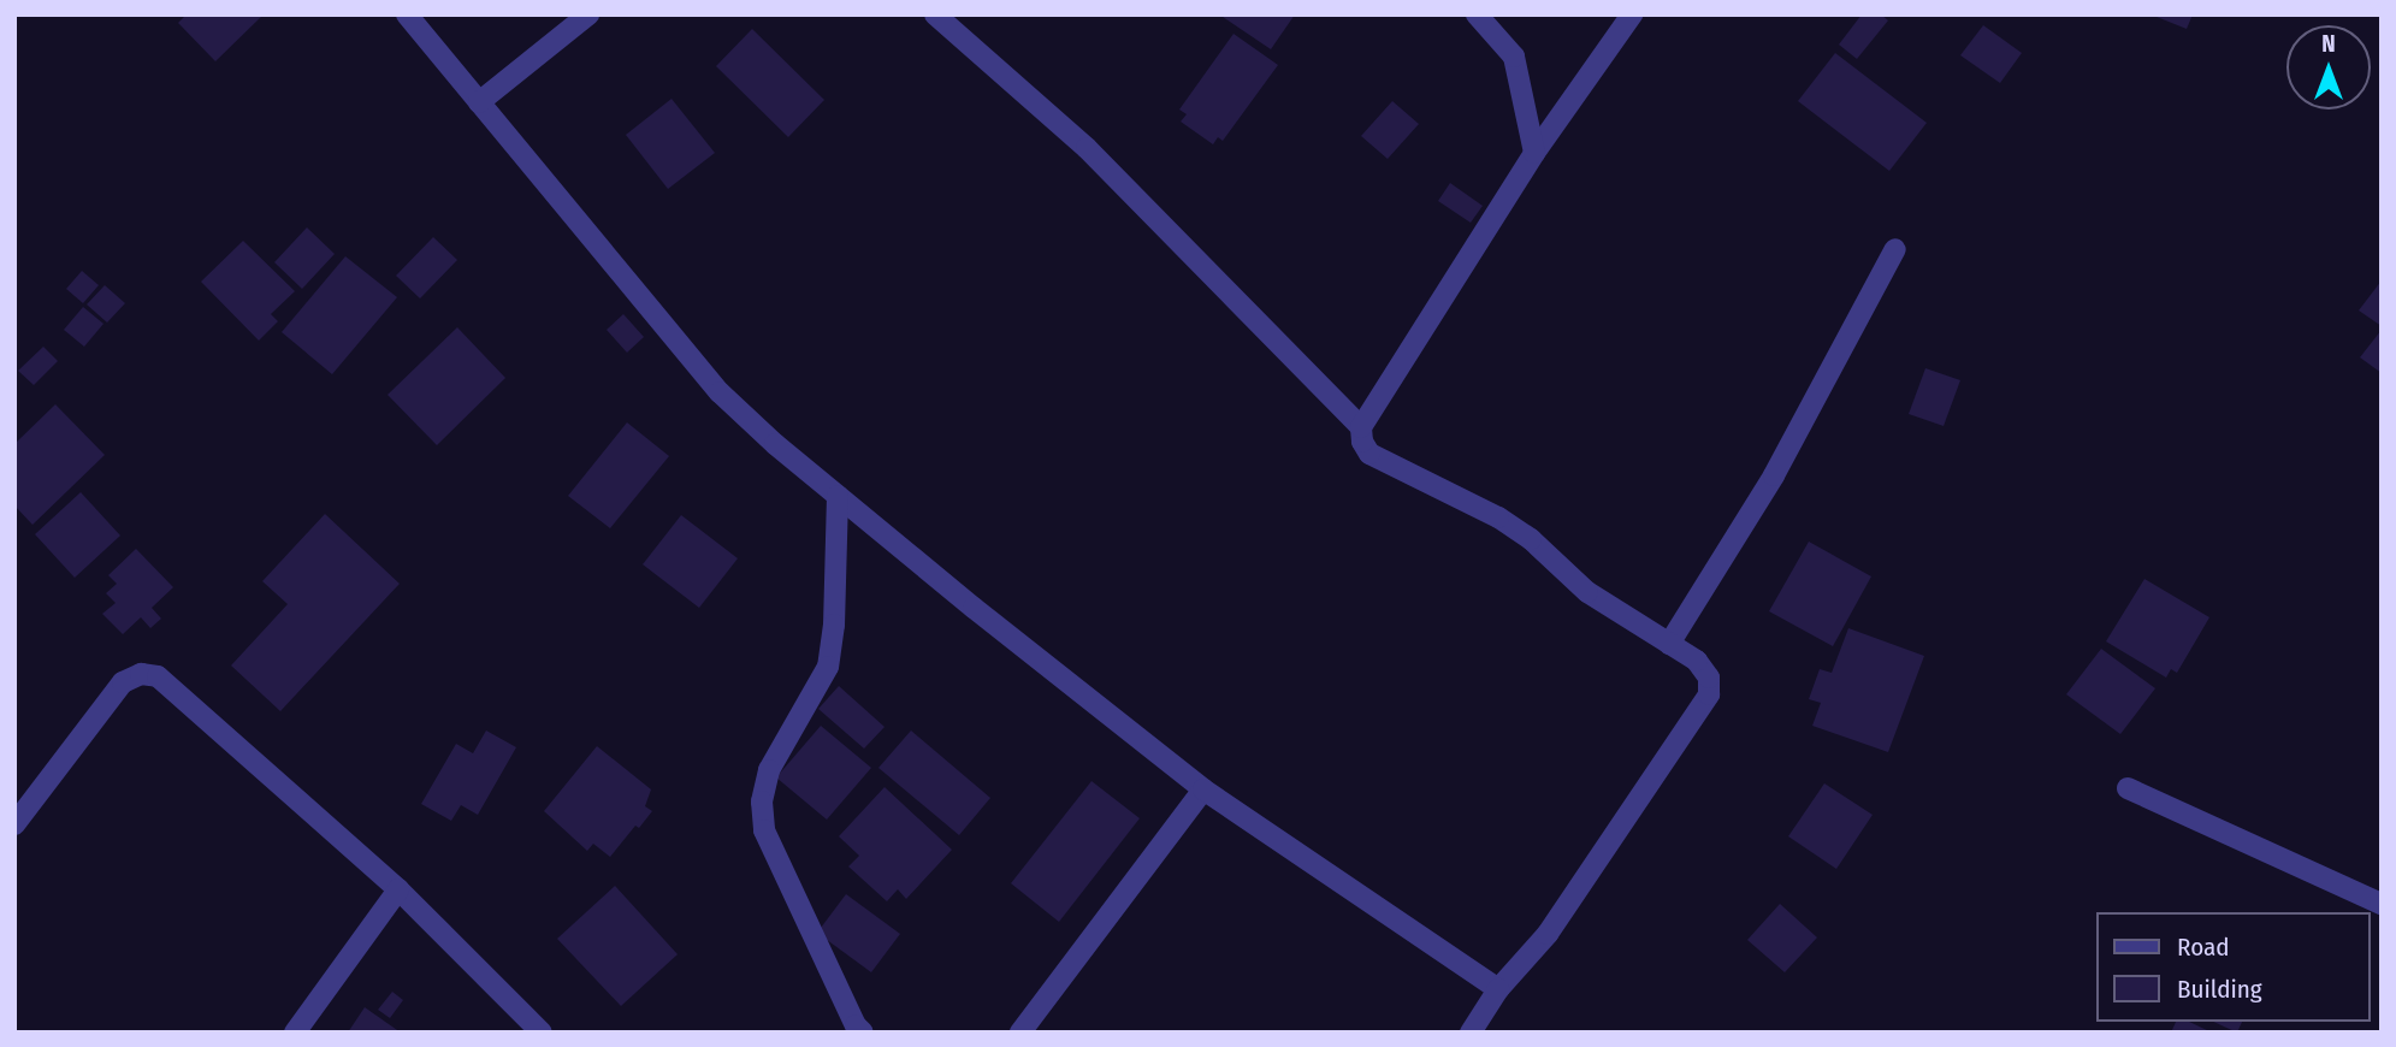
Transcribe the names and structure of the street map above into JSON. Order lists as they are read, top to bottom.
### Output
{
  "legend": ["Road", "Building"],
  "north": "top"
}
